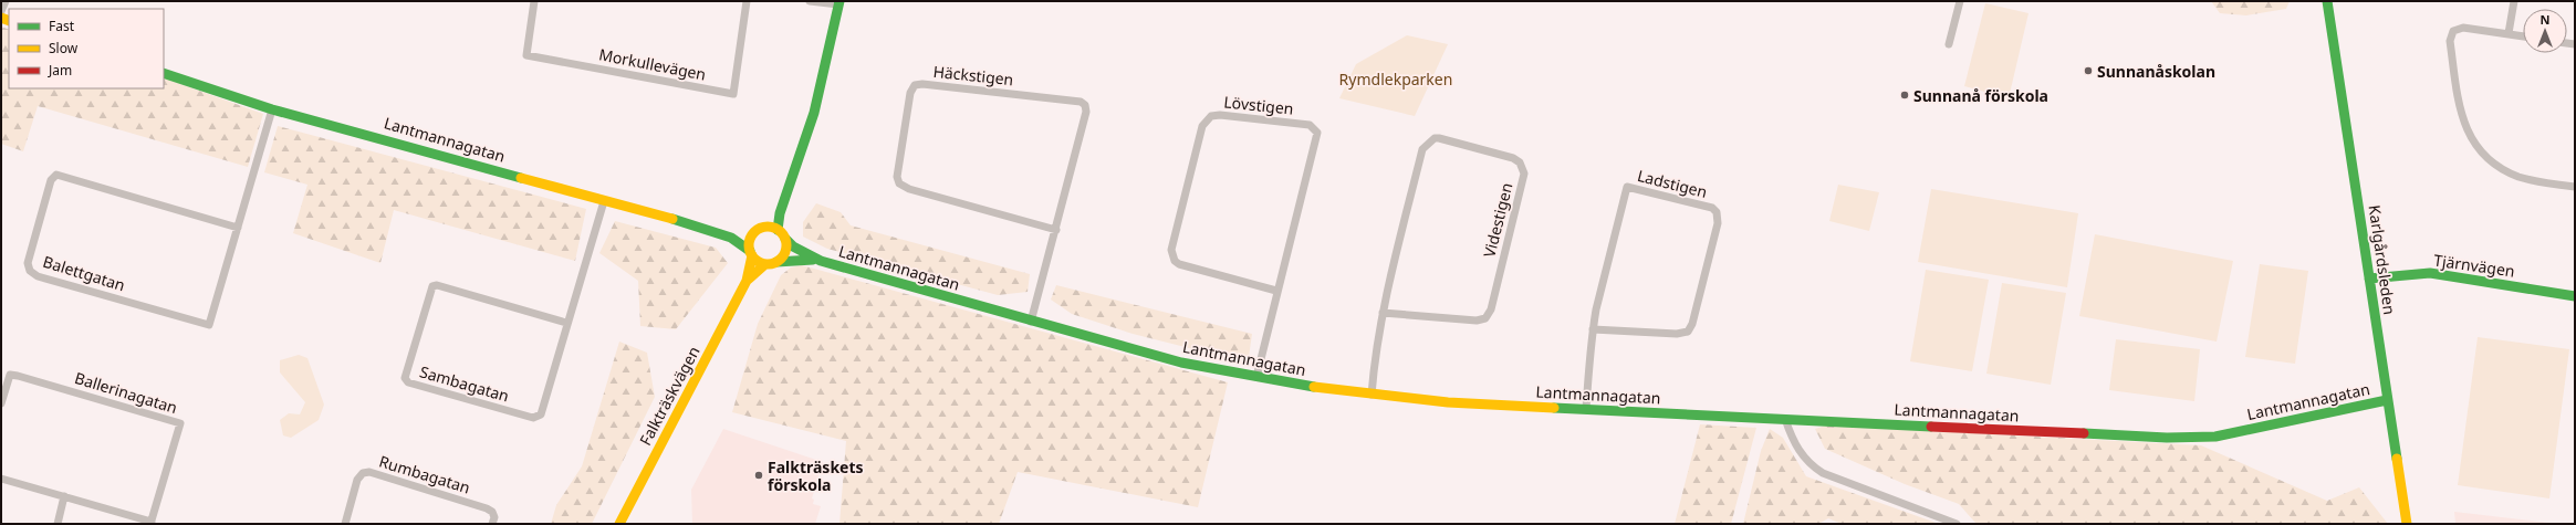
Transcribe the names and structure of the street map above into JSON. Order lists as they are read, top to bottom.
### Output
{
  "streets": {
    "street": [
      "Morkullevägen",
      "Häckstigen",
      "Lövstigen",
      "Lantmannagatan",
      "Ladstigen",
      "Videstigen",
      "Karlgårdsleden",
      "Tjärnvägen",
      "Balettgatan",
      "Sambagatan",
      "Ballerinagatan",
      "Falkträskvägen",
      "Rumbagatan"
    ]
  },
  "crossings": [
    ["Häckstigen", "Lantmannagatan"],
    ["Lövstigen", "Lantmannagatan"],
    ["Lantmannagatan", "Ladstigen"],
    ["Lantmannagatan", "Videstigen"],
    ["Lantmannagatan", "Karlgårdsleden"],
    ["Lantmannagatan", "Balettgatan"],
    ["Karlgårdsleden", "Tjärnvägen"]
  ],
  "parks": ["Rymdlekparken"],
  "places": ["Sunnanåskolan", "Sunnanå förskola", "Falkträskets förskola"],
  "legend": ["Fast", "Slow", "Jam"],
  "north": "top"
}
